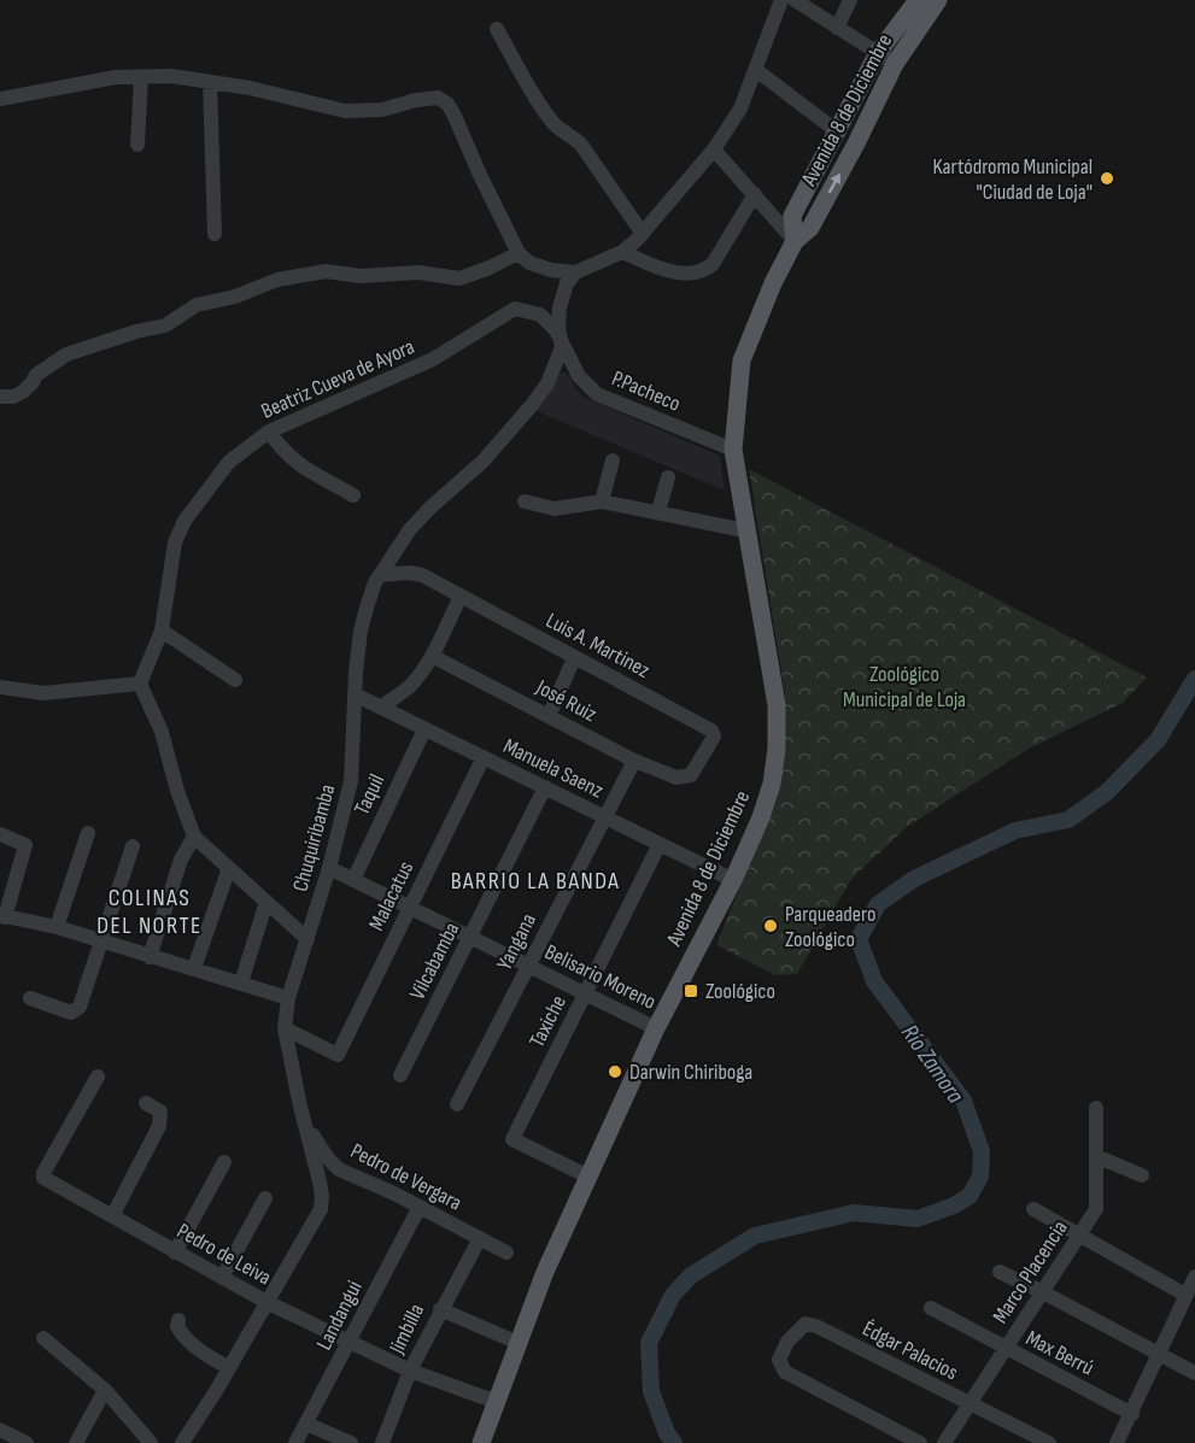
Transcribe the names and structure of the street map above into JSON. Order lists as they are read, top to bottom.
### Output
{
  "streets": {
    "main road": ["Avenida 8 de Diciembre"],
    "street": [
      "Beatriz Cueva de Ayora",
      "P.Pacheco",
      "Luis A. Martinez",
      "José Ruiz",
      "Manuela Saenz",
      "Taquil",
      "Chuquiribamba",
      "Malacatus",
      "Yangana",
      "Vilcabamba",
      "Belisario Moreno",
      "Taxiche",
      "Pedro de Vergara",
      "Pedro de Leiva",
      "Marco Placencia",
      "Landangui",
      "Jimbilla",
      "Édgar Palacios",
      "Max Berrú"
    ]
  },
  "crossings": [
    ["Avenida 8 de Diciembre", "P.Pacheco"],
    ["Avenida 8 de Diciembre", "Manuela Saenz"],
    ["Avenida 8 de Diciembre", "Belisario Moreno"],
    ["Avenida 8 de Diciembre", "Taxiche"],
    ["Avenida 8 de Diciembre", "Pedro de Leiva"],
    ["Beatriz Cueva de Ayora", "P.Pacheco"],
    ["Beatriz Cueva de Ayora", "Chuquiribamba"],
    ["P.Pacheco", "Chuquiribamba"],
    ["Luis A. Martinez", "José Ruiz"],
    ["Luis A. Martinez", "Chuquiribamba"],
    ["José Ruiz", "Yangana"],
    ["Manuela Saenz", "Taquil"],
    ["Manuela Saenz", "Chuquiribamba"],
    ["Manuela Saenz", "Malacatus"],
    ["Manuela Saenz", "Yangana"],
    ["Manuela Saenz", "Vilcabamba"],
    ["Manuela Saenz", "Taxiche"],
    ["Taquil", "Belisario Moreno"],
    ["Chuquiribamba", "Malacatus"],
    ["Chuquiribamba", "Belisario Moreno"],
    ["Chuquiribamba", "Pedro de Vergara"],
    ["Chuquiribamba", "Pedro de Leiva"],
    ["Malacatus", "Belisario Moreno"],
    ["Yangana", "Belisario Moreno"],
    ["Vilcabamba", "Belisario Moreno"],
    ["Belisario Moreno", "Taxiche"],
    ["Pedro de Vergara", "Landangui"],
    ["Pedro de Vergara", "Jimbilla"],
    ["Pedro de Leiva", "Landangui"],
    ["Pedro de Leiva", "Jimbilla"],
    ["Marco Placencia", "Édgar Palacios"],
    ["Marco Placencia", "Max Berrú"]
  ],
  "districts": ["BARRIO LA BANDA", "COLINAS DEL NORTE"],
  "water": ["Río Zamora"],
  "parks": ["Zoológico Municipal de Loja"],
  "places": {
    "other": ["Kartódromo Municipal \"Ciudad de Loja\"", "Parqueadero Zoológico", "Darwin Chiriboga"],
    "transit": ["Zoológico"]
  }
}
